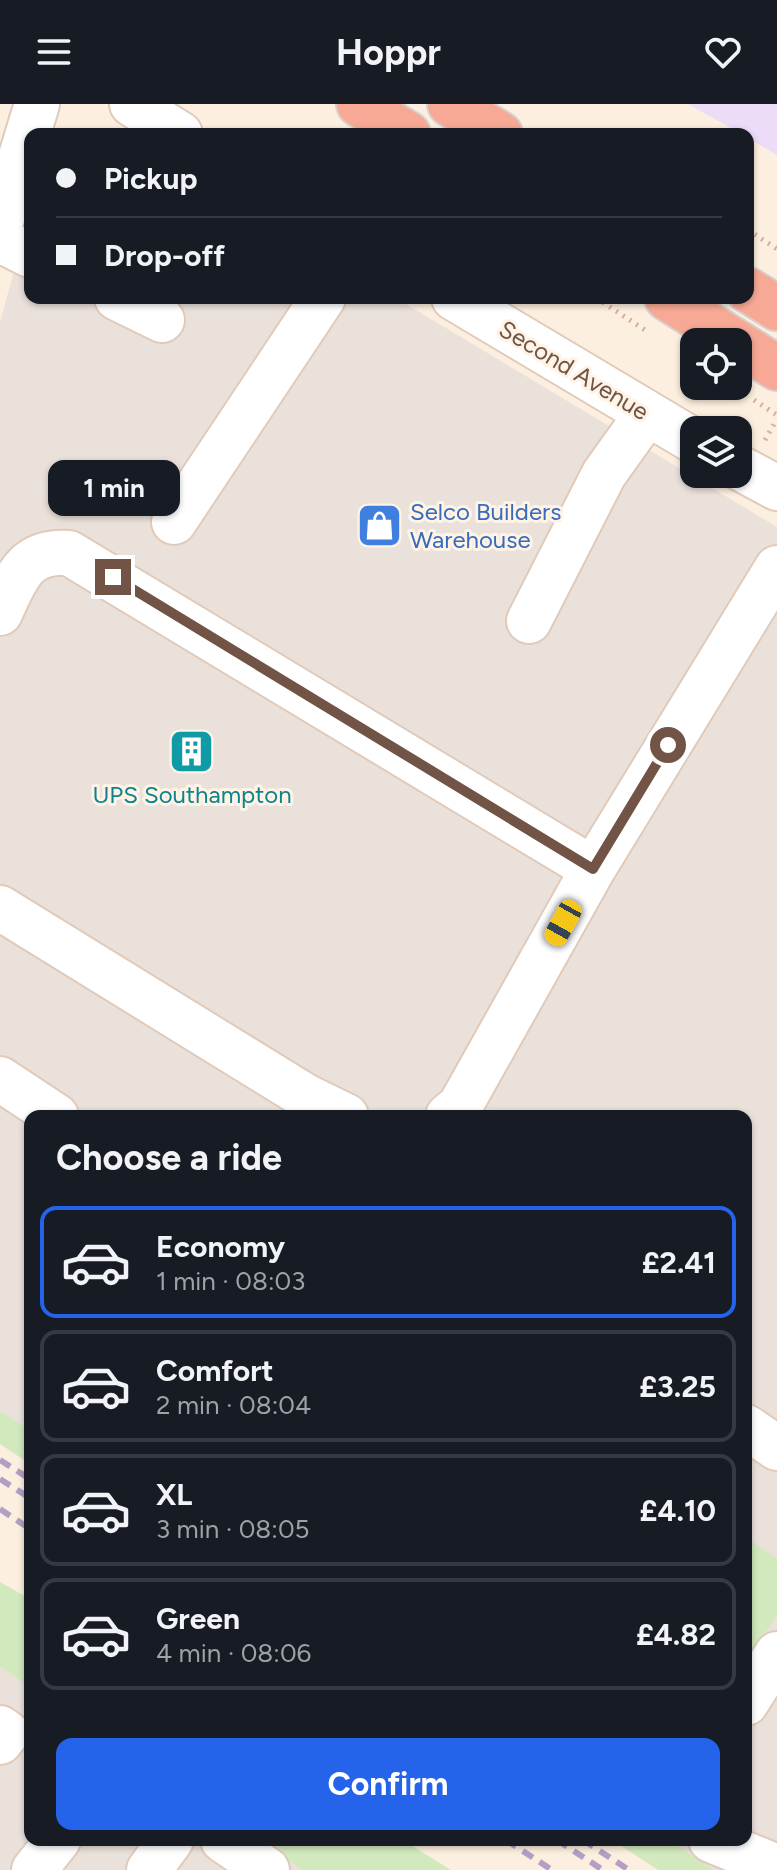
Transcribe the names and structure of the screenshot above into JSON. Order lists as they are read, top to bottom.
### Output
{
  "streets": {
    "street": ["Second Avenue"]
  },
  "places": {
    "shop": ["Selco Builders Warehouse"],
    "building": ["UPS Southampton"]
  },
  "page": {
    "header": "Hoppr",
    "banner": ["Pickup", "Drop-off"],
    "bubble": "1 min",
    "heading": "Choose a ride",
    "list": [
      {
        "name": "Economy",
        "note": "1 min · 08:03",
        "value": "£2.41"
      },
      {
        "name": "Comfort",
        "note": "2 min · 08:04",
        "value": "£3.25"
      },
      {
        "name": "XL",
        "note": "3 min · 08:05",
        "value": "£4.10"
      },
      {
        "name": "Green",
        "note": "4 min · 08:06",
        "value": "£4.82"
      }
    ],
    "buttons": "Confirm"
  }
}
